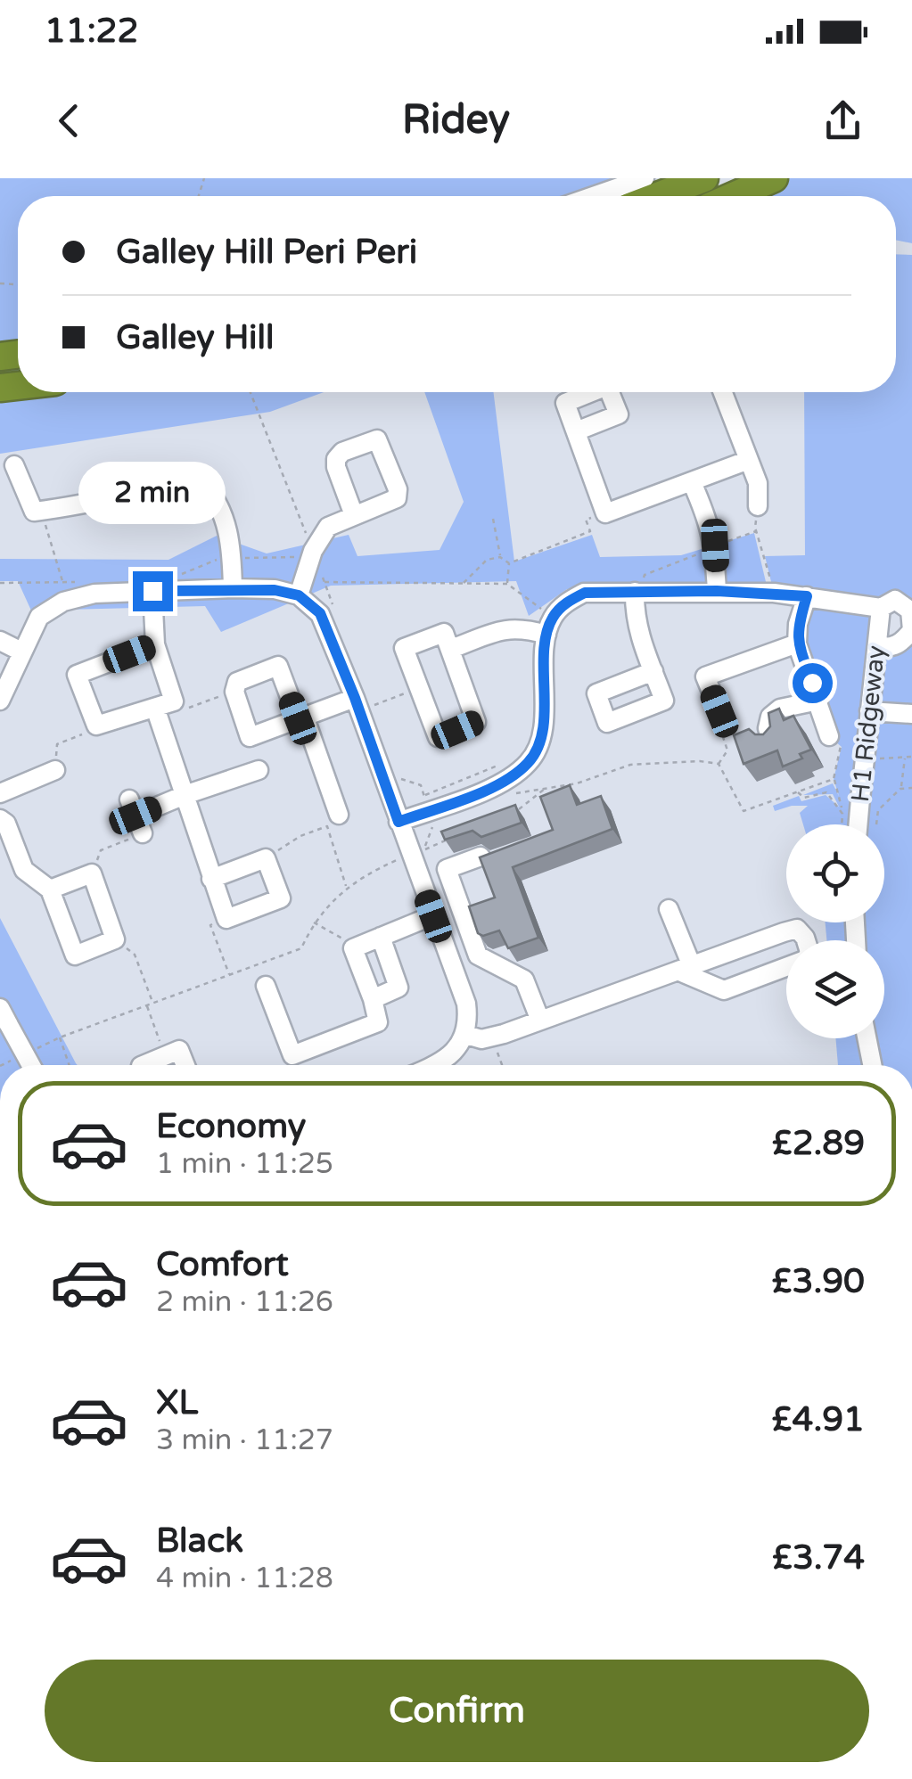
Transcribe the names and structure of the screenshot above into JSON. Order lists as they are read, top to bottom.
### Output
{
  "streets": {
    "street": ["H1 Ridgeway"]
  },
  "page": {
    "status": "11:22",
    "header": "Ridey",
    "banner": ["Galley Hill Peri Peri", "Galley Hill"],
    "bubble": "2 min",
    "list": [
      {
        "name": "Economy",
        "note": "1 min · 11:25",
        "value": "£2.89"
      },
      {
        "name": "Comfort",
        "note": "2 min · 11:26",
        "value": "£3.90"
      },
      {
        "name": "XL",
        "note": "3 min · 11:27",
        "value": "£4.91"
      },
      {
        "name": "Black",
        "note": "4 min · 11:28",
        "value": "£3.74"
      }
    ],
    "buttons": "Confirm"
  }
}
